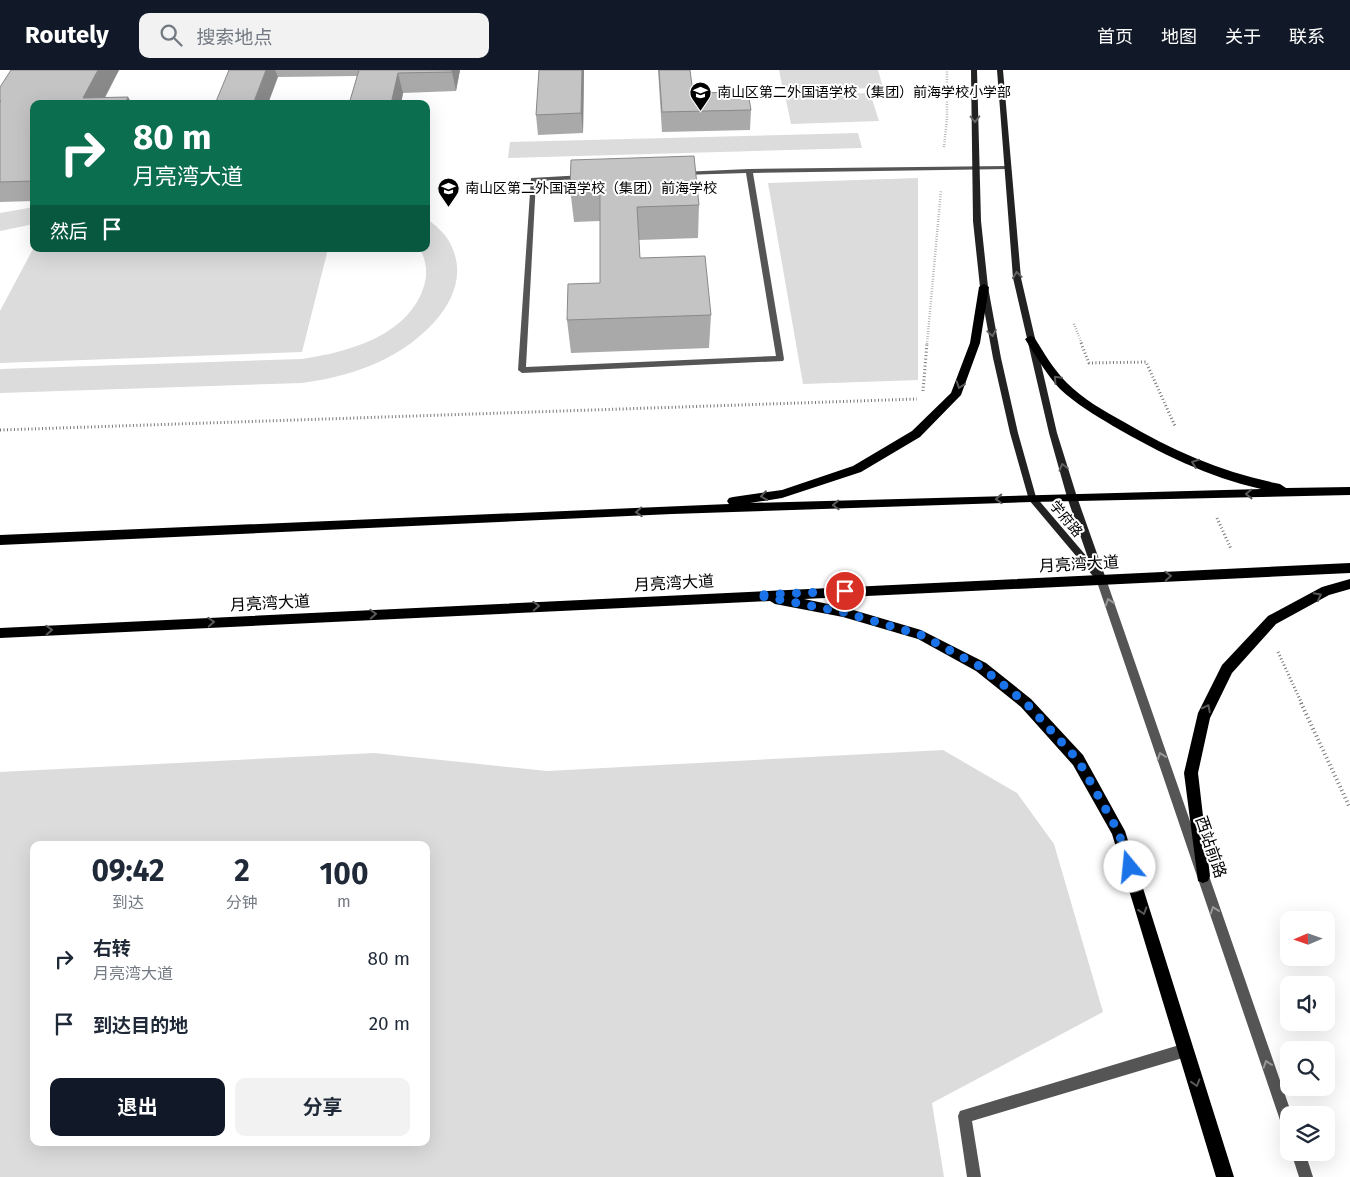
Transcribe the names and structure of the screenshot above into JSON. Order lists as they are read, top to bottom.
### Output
{
  "streets": {
    "main road": ["学府路", "月亮湾大道"],
    "street": ["西站前路"]
  },
  "crossings": [
    ["学府路", "月亮湾大道"],
    ["学府路", "西站前路"],
    ["月亮湾大道", "西站前路"]
  ],
  "one_way": ["西站前路"],
  "places": {
    "school or university": ["南山区第二外国语学校（集团）前海学校小学部", "南山区第二外国语学校（集团）前海学校"]
  },
  "north": "left",
  "page": {
    "header": "Routely",
    "search": "搜索地点",
    "nav": [
      "首页",
      "地图",
      "关于",
      "联系"
    ],
    "turn": ["80 m", "月亮湾大道"],
    "then": "然后",
    "eta": [
      "09:42",
      "到达",
      "2",
      "分钟",
      "100",
      "m"
    ],
    "list": [
      {
        "name": "右转",
        "note": "月亮湾大道",
        "value": "80 m"
      },
      {
        "name": "到达目的地",
        "value": "20 m"
      }
    ],
    "buttons": ["退出", "分享"]
  }
}
